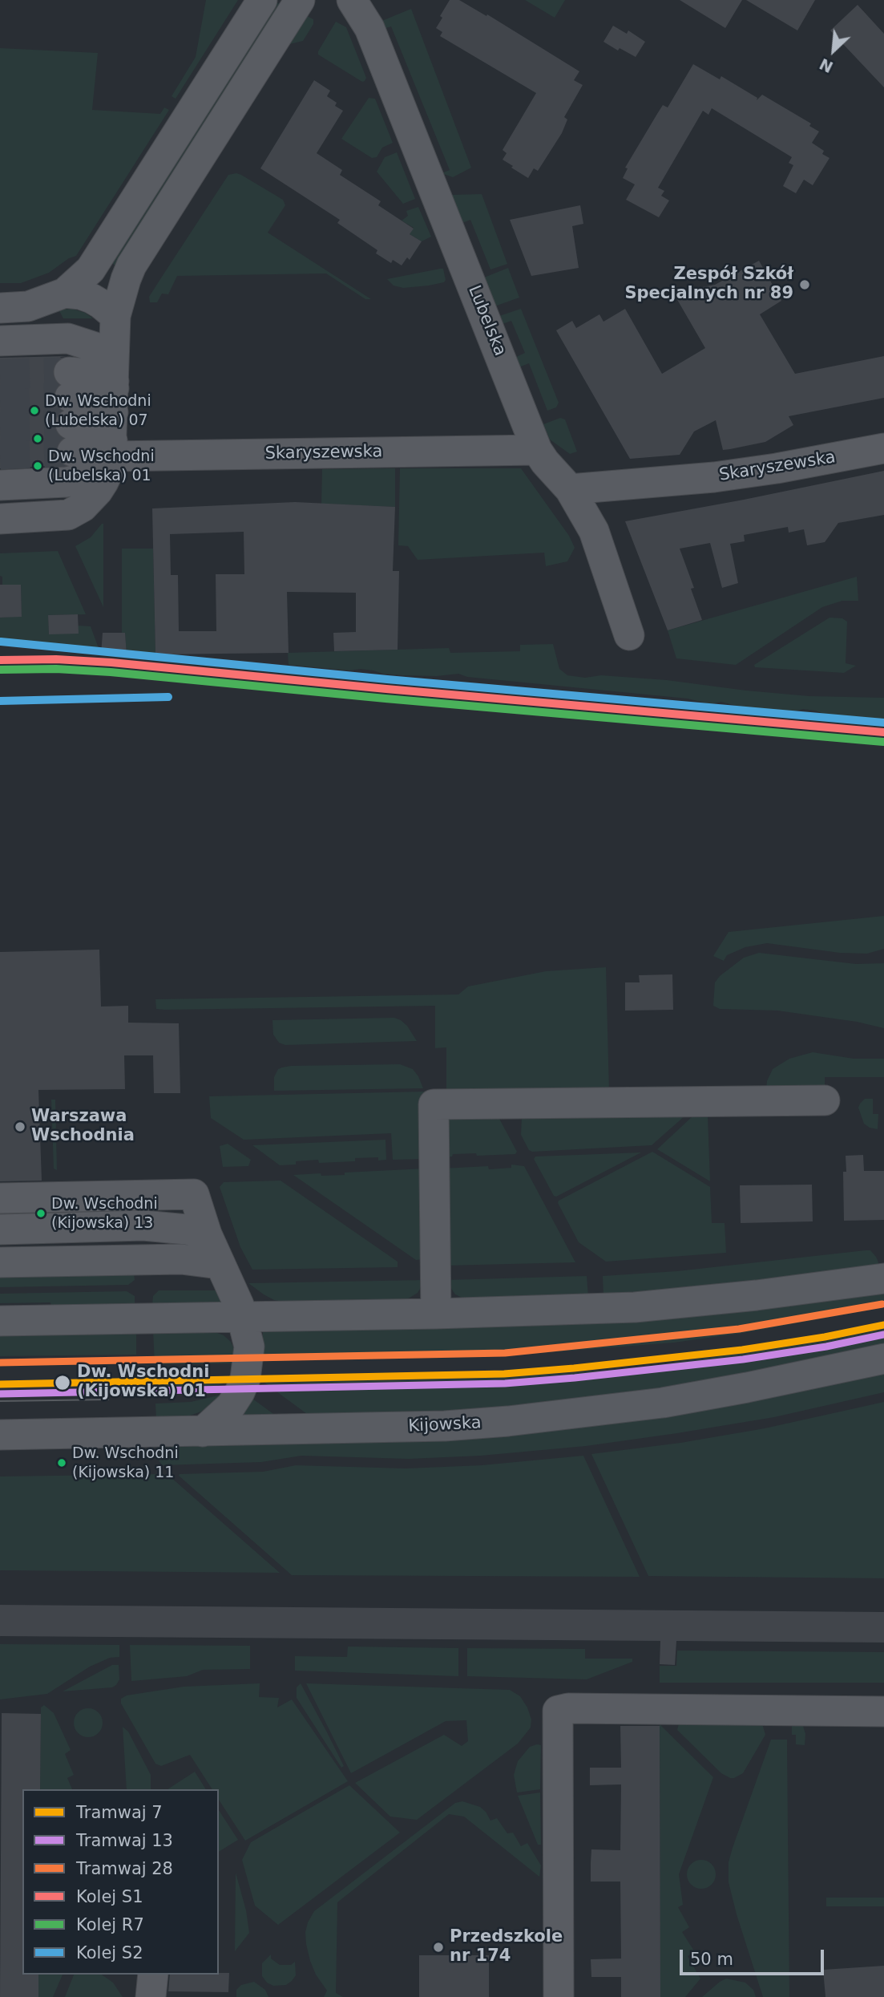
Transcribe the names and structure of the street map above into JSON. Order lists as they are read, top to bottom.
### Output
{
  "streets": {
    "street": ["Lubelska", "Skaryszewska", "Kijowska"]
  },
  "crossings": [
    ["Lubelska", "Skaryszewska"]
  ],
  "places": [
    "Zespół Szkół Specjalnych nr 89",
    "Dw. Wschodni (Lubelska) 07",
    "Dw. Wschodni (Lubelska) 01",
    "Warszawa Wschodnia",
    "Dw. Wschodni (Kijowska) 13",
    "Dw. Wschodni (Kijowska) 01",
    "Dw. Wschodni (Kijowska) 11",
    "Przedszkole nr 174"
  ],
  "lines": [
    "rail line S2",
    "rail line S1",
    "rail line R7",
    "tram line 28",
    "tram line 7",
    "tram line 13"
  ],
  "legend": [
    "Tramwaj 7",
    "Tramwaj 13",
    "Tramwaj 28",
    "Kolej S1",
    "Kolej R7",
    "Kolej S2"
  ],
  "scale_bar": "50 m",
  "north": "bottom left"
}
